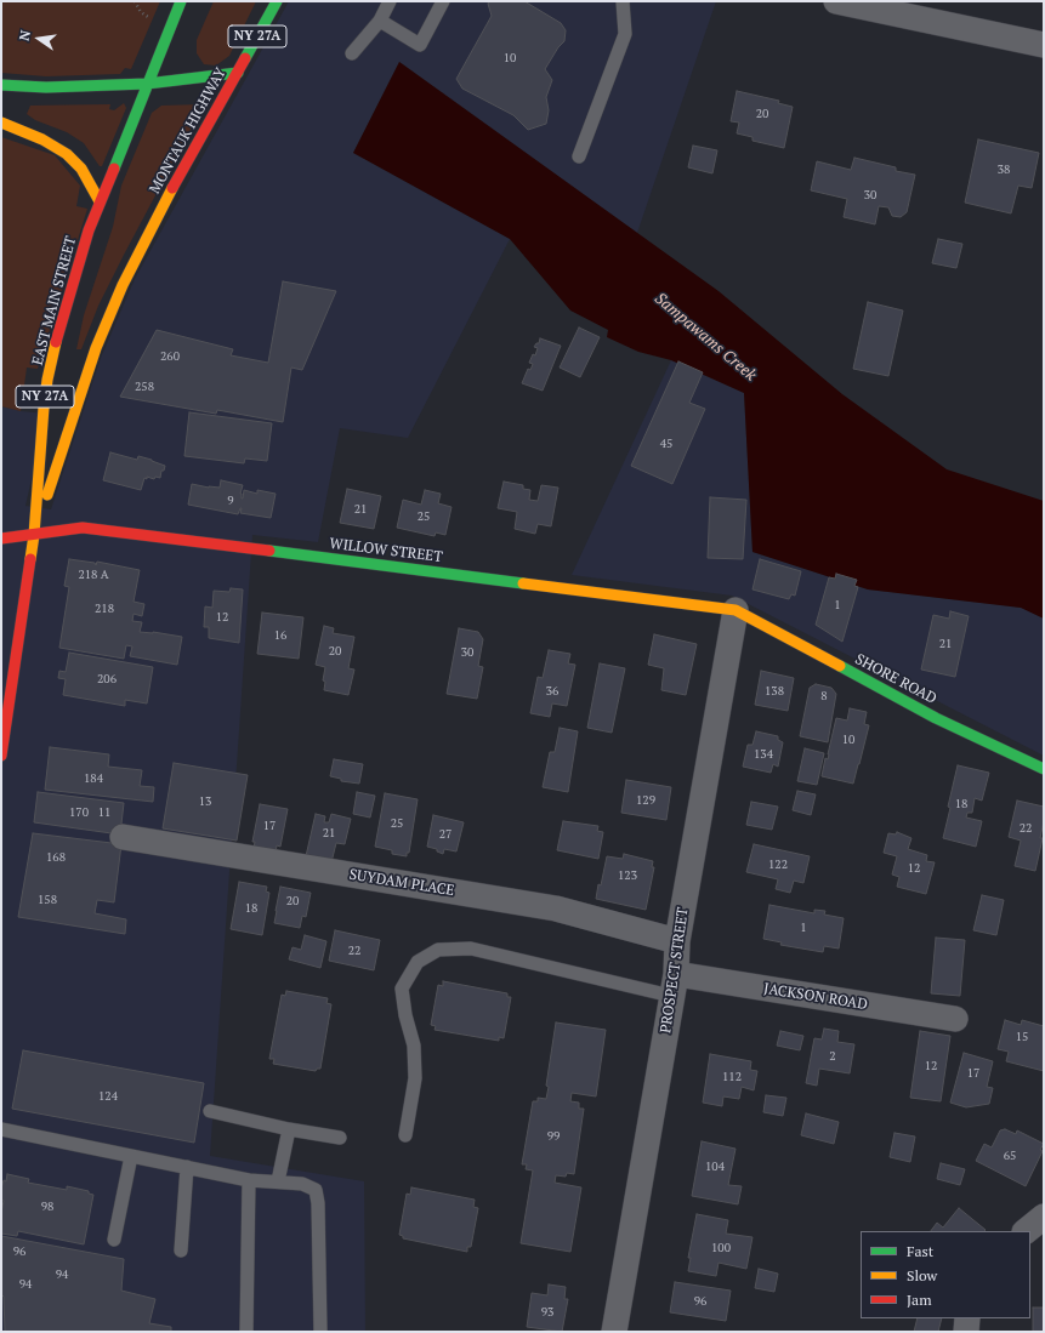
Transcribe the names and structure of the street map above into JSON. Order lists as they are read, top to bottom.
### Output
{
  "streets": {
    "main road": [
      "NY 27A",
      "MONTAUK HIGHWAY",
      "EAST MAIN STREET",
      "WILLOW STREET",
      "SHORE ROAD"
    ],
    "street": ["SUYDAM PLACE", "PROSPECT STREET", "JACKSON ROAD"]
  },
  "crossings": [
    ["NY 27A", "EAST MAIN STREET"],
    ["MONTAUK HIGHWAY", "EAST MAIN STREET"],
    ["EAST MAIN STREET", "WILLOW STREET"],
    ["WILLOW STREET", "SHORE ROAD"],
    ["WILLOW STREET", "PROSPECT STREET"],
    ["SHORE ROAD", "PROSPECT STREET"],
    ["SUYDAM PLACE", "PROSPECT STREET"],
    ["PROSPECT STREET", "JACKSON ROAD"]
  ],
  "water": ["Sampawams Creek"],
  "house_numbers": [
    "10",
    "20",
    "38",
    "30",
    "260",
    "258",
    "45",
    "9",
    "21",
    "25",
    "218 A",
    "1",
    "218",
    "12",
    "16",
    "21",
    "20",
    "30",
    "206",
    "36",
    "138",
    "8",
    "10",
    "134",
    "184",
    "129",
    "13",
    "18",
    "170",
    "11",
    "25",
    "17",
    "22",
    "21",
    "27",
    "168",
    "122",
    "12",
    "123",
    "158",
    "20",
    "18",
    "1",
    "22",
    "15",
    "2",
    "12",
    "17",
    "112",
    "124",
    "99",
    "65",
    "104",
    "98",
    "100",
    "96",
    "94",
    "94",
    "96",
    "93"
  ],
  "legend": ["Fast", "Slow", "Jam"],
  "north": "left"
}
